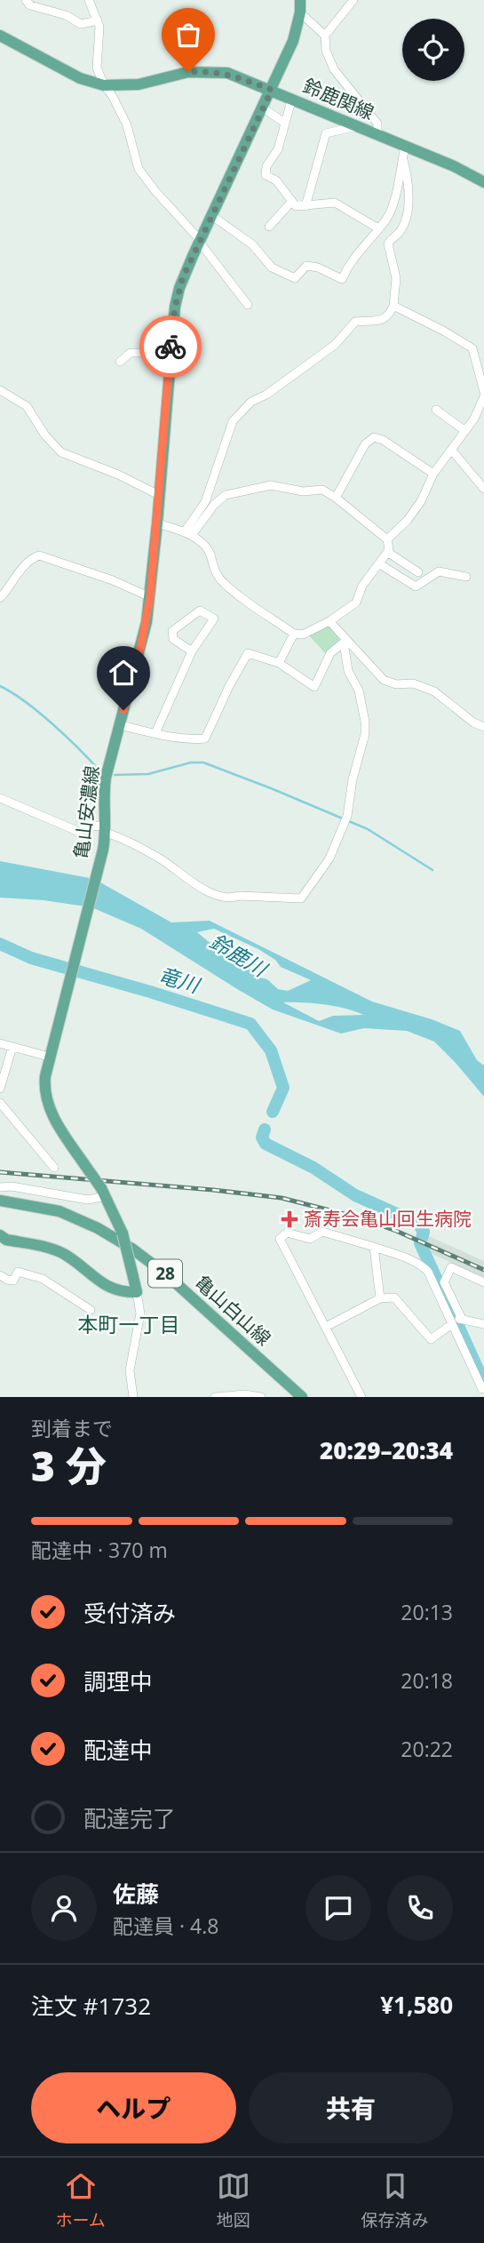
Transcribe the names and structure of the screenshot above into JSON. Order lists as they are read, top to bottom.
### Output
{
  "streets": {
    "main road": [
      "鈴鹿関線",
      "亀山安濃線",
      "28",
      "亀山白山線"
    ]
  },
  "crossings": [
    ["鈴鹿関線", "亀山安濃線"]
  ],
  "districts": ["本町一丁目"],
  "water": ["鈴鹿川", "竜川"],
  "places": {
    "health": ["斎寿会亀山回生病院"]
  },
  "page": {
    "heading": ["3 分", "到着まで", "20:29–20:34"],
    "panel": [
      "佐藤",
      "配達員 · 4.8",
      "注文 #1732",
      "¥1,580"
    ],
    "bar": "配達中 · 370 m",
    "list": [
      ["受付済み", "20:13"],
      ["調理中", "20:18"],
      ["配達中", "20:22"],
      "配達完了"
    ],
    "buttons": ["ヘルプ", "共有"],
    "tabs": ["ホーム", "地図", "保存済み"]
  }
}
